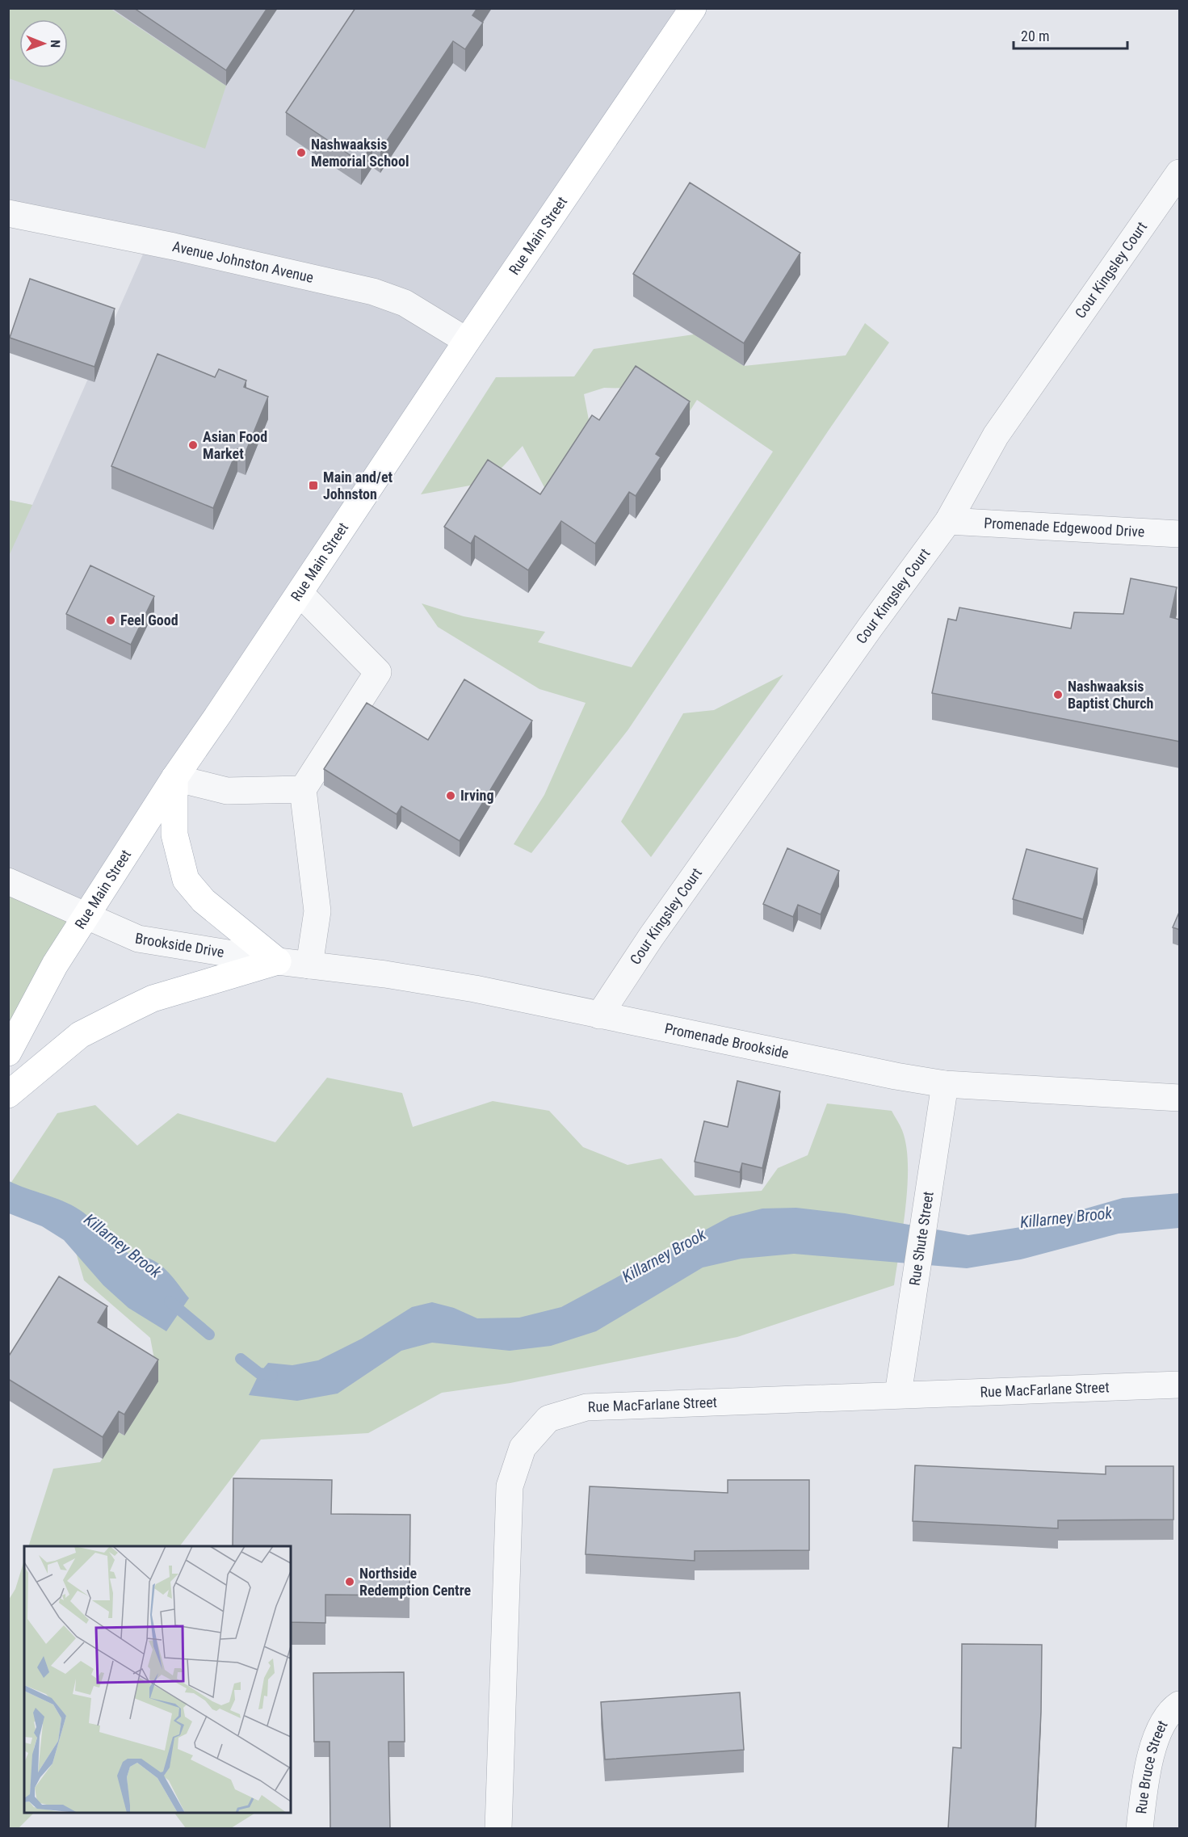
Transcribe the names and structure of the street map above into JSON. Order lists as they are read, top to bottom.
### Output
{
  "streets": {
    "main road": ["Rue Main Street"],
    "street": [
      "Avenue Johnston Avenue",
      "Cour Kingsley Court",
      "Promenade Edgewood Drive",
      "Brookside Drive",
      "Promenade Brookside",
      "Rue Shute Street",
      "Rue MacFarlane Street",
      "Rue Bruce Street"
    ]
  },
  "crossings": [
    ["Rue Main Street", "Avenue Johnston Avenue"],
    ["Rue Main Street", "Brookside Drive"],
    ["Cour Kingsley Court", "Promenade Edgewood Drive"],
    ["Cour Kingsley Court", "Promenade Brookside"],
    ["Brookside Drive", "Promenade Brookside"],
    ["Promenade Brookside", "Rue Shute Street"],
    ["Rue Shute Street", "Rue MacFarlane Street"]
  ],
  "water": ["Killarney Brook"],
  "places": {
    "other": [
      "Nashwaaksis Memorial School",
      "Asian Food Market",
      "Feel Good",
      "Nashwaaksis Baptist Church",
      "Irving",
      "Northside Redemption Centre"
    ],
    "transit": ["Main and/et Johnston"]
  },
  "scale_bar": "20 m",
  "north": "right"
}
